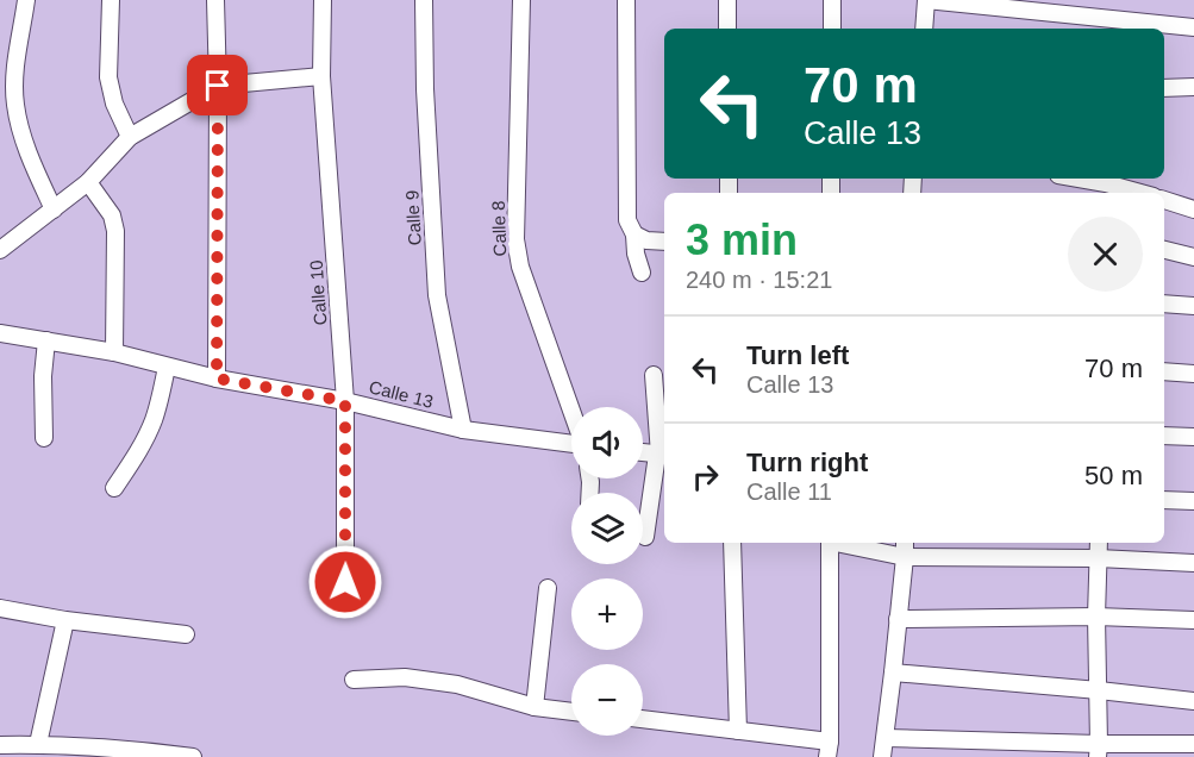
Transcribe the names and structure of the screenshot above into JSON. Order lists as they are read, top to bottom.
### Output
{
  "streets": {
    "street": [
      "Calle 9",
      "Calle 8",
      "Calle 10",
      "Calle 13"
    ]
  },
  "crossings": [
    ["Calle 9", "Calle 13"],
    ["Calle 10", "Calle 13"]
  ],
  "page": {
    "turn": ["70 m", "Calle 13"],
    "heading": ["3 min", "240 m · 15:21"],
    "list": [
      {
        "name": "Turn left",
        "note": "Calle 13",
        "value": "70 m"
      },
      {
        "name": "Turn right",
        "note": "Calle 11",
        "value": "50 m"
      }
    ],
    "map_buttons": ["+", "−"]
  }
}
